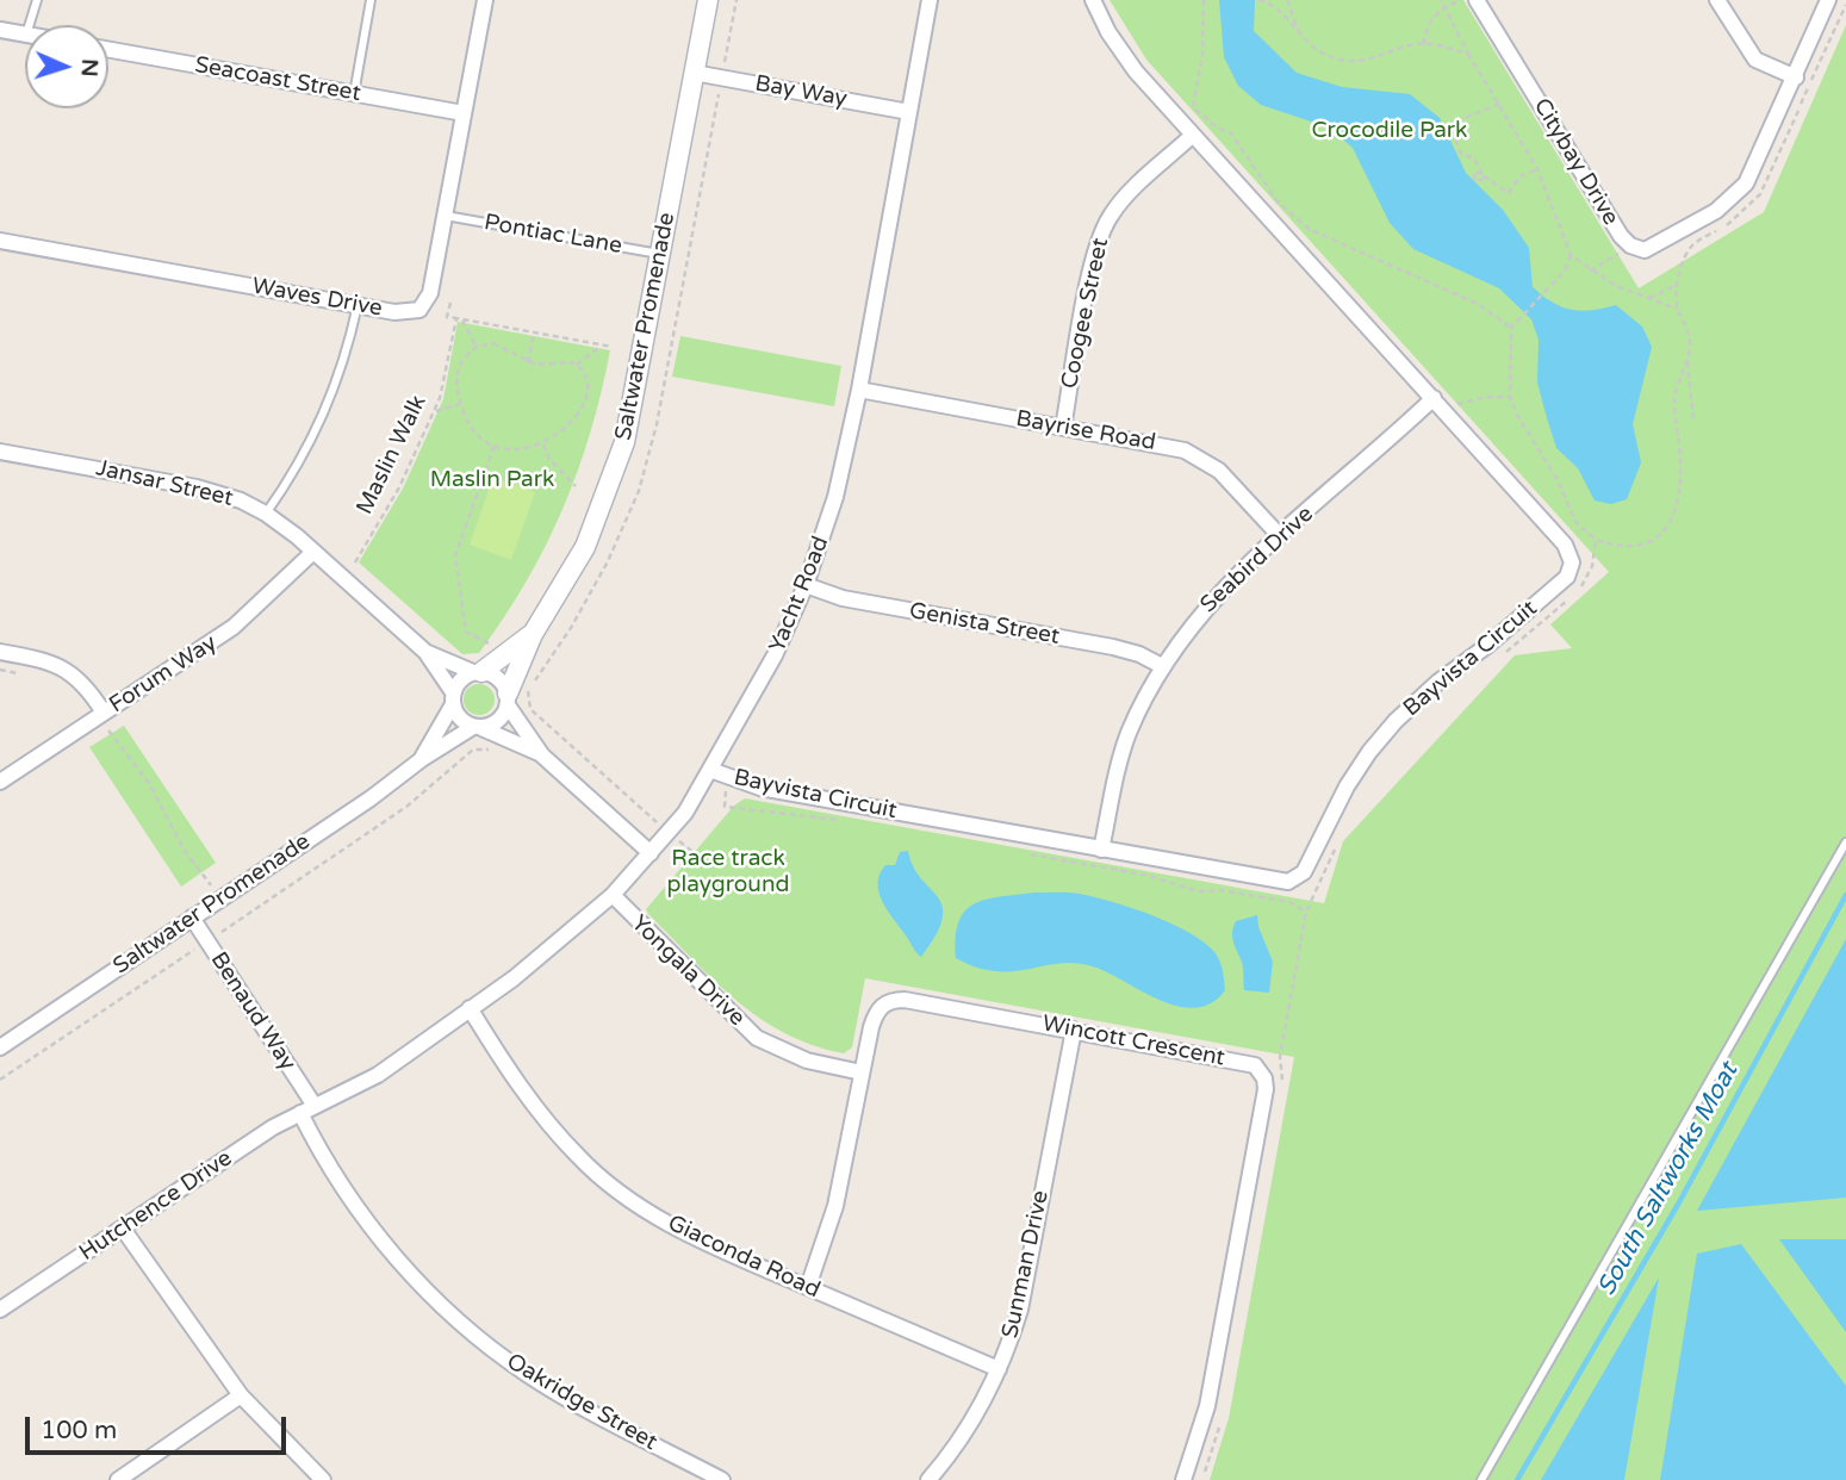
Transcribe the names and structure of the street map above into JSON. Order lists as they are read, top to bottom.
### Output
{
  "streets": {
    "street": [
      "Seacoast Street",
      "Bay Way",
      "Citybay Drive",
      "Waves Drive",
      "Coogee Street",
      "Saltwater Promenade",
      "Bayrise Road",
      "Jansar Street",
      "Seabird Drive",
      "Yacht Road",
      "Genista Street",
      "Bayvista Circuit",
      "Forum Way",
      "Yongala Drive",
      "Benaud Way",
      "Wincott Crescent",
      "Hutchence Drive",
      "Giaconda Road",
      "Sunman Drive",
      "Oakridge Street"
    ],
    "lane": ["Pontiac Lane"],
    "path": ["Maslin Walk"]
  },
  "crossings": [
    ["Seacoast Street", "Waves Drive"],
    ["Bay Way", "Saltwater Promenade"],
    ["Bay Way", "Yacht Road"],
    ["Pontiac Lane", "Waves Drive"],
    ["Pontiac Lane", "Saltwater Promenade"],
    ["Coogee Street", "Bayrise Road"],
    ["Coogee Street", "Bayvista Circuit"],
    ["Saltwater Promenade", "Jansar Street"],
    ["Saltwater Promenade", "Benaud Way"],
    ["Bayrise Road", "Seabird Drive"],
    ["Bayrise Road", "Yacht Road"],
    ["Jansar Street", "Forum Way"],
    ["Seabird Drive", "Genista Street"],
    ["Seabird Drive", "Bayvista Circuit"],
    ["Yacht Road", "Genista Street"],
    ["Yacht Road", "Bayvista Circuit"],
    ["Yacht Road", "Yongala Drive"],
    ["Yacht Road", "Benaud Way"],
    ["Yacht Road", "Hutchence Drive"],
    ["Yacht Road", "Giaconda Road"],
    ["Yongala Drive", "Wincott Crescent"],
    ["Benaud Way", "Hutchence Drive"],
    ["Wincott Crescent", "Giaconda Road"],
    ["Wincott Crescent", "Sunman Drive"],
    ["Hutchence Drive", "Oakridge Street"],
    ["Giaconda Road", "Sunman Drive"]
  ],
  "water": ["South Saltworks Moat"],
  "parks": ["Crocodile Park", "Maslin Park", "Race track playground"],
  "scale_bar": "100 m",
  "north": "right"
}
